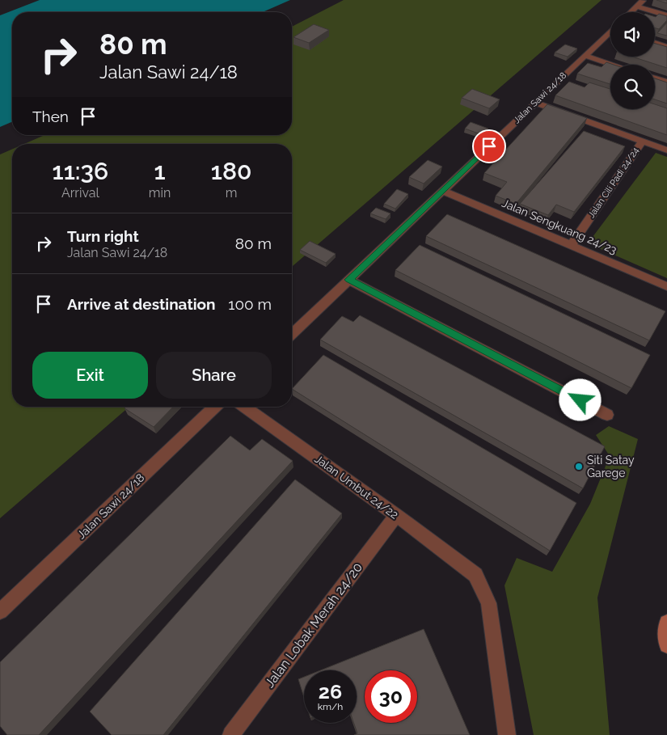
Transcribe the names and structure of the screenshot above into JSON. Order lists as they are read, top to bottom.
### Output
{
  "streets": {
    "street": [
      "Jalan Sawi 24/18",
      "Jalan Cili Padi 24/24",
      "Jalan Sengkuang 24/23",
      "Jalan Umbut 24/22",
      "Jalan Lobak Merah 24/20"
    ]
  },
  "crossings": [
    ["Jalan Sawi 24/18", "Jalan Sengkuang 24/23"],
    ["Jalan Cili Padi 24/24", "Jalan Sengkuang 24/23"],
    ["Jalan Umbut 24/22", "Jalan Lobak Merah 24/20"]
  ],
  "places": ["Siti Satay Garege"],
  "page": {
    "turn": ["80 m", "Jalan Sawi 24/18"],
    "then": "Then",
    "eta": [
      "11:36",
      "Arrival",
      "1",
      "min",
      "180",
      "m"
    ],
    "list": [
      {
        "name": "Turn right",
        "note": "Jalan Sawi 24/18",
        "value": "80 m"
      },
      {
        "name": "Arrive at destination",
        "value": "100 m"
      }
    ],
    "buttons": ["Exit", "Share"],
    "speed": "26 km/h",
    "limit": "30"
  }
}
